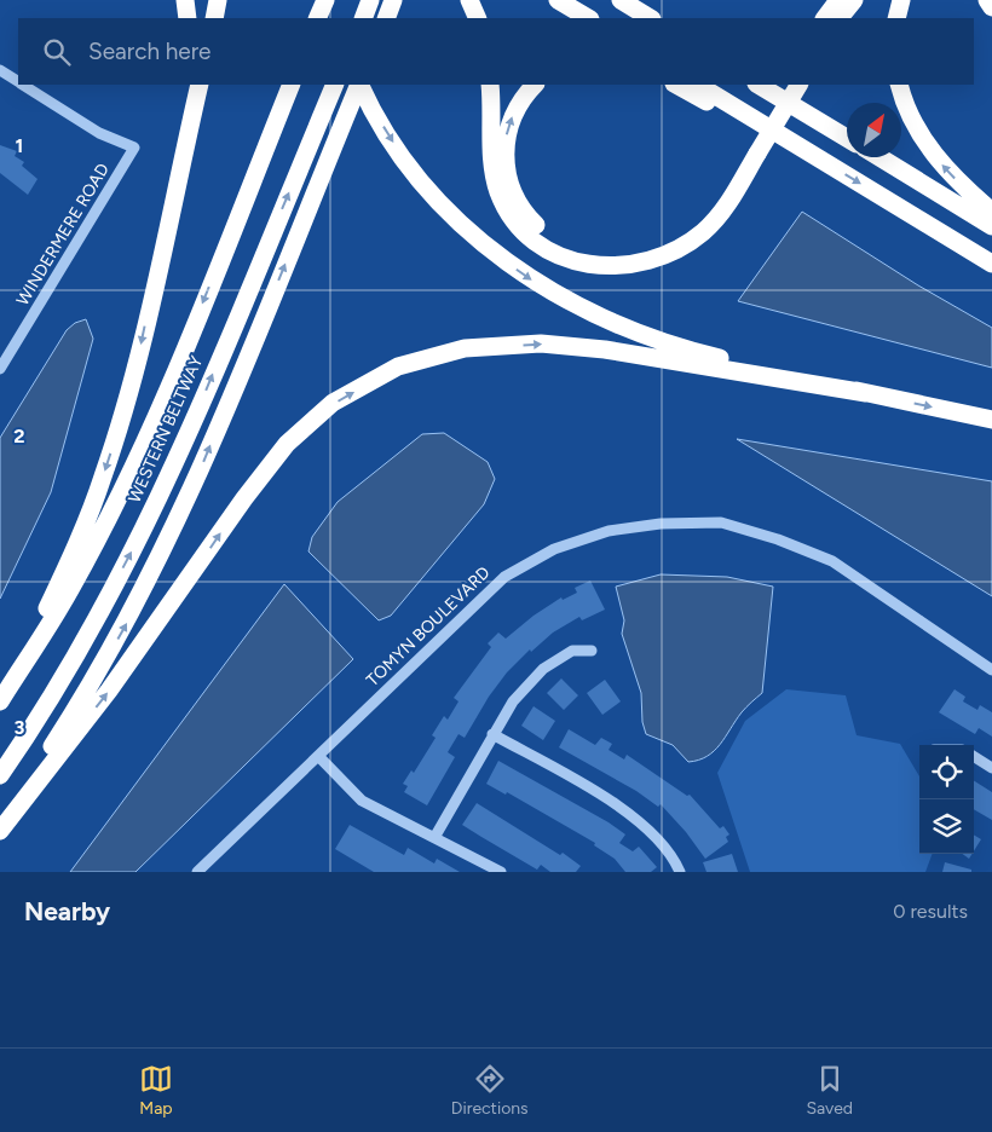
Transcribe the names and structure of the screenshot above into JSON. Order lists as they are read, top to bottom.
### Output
{
  "streets": {
    "highway": ["WESTERN BELTWAY"],
    "street": ["WINDERMERE ROAD", "TOMYN BOULEVARD"]
  },
  "north": "top right",
  "page": {
    "search": "Search here",
    "heading": ["Nearby", "0 results"],
    "nav": ["Map", "Directions", "Saved"]
  },
  "grid": {
    "rows": ["1", "2", "3"]
  }
}
